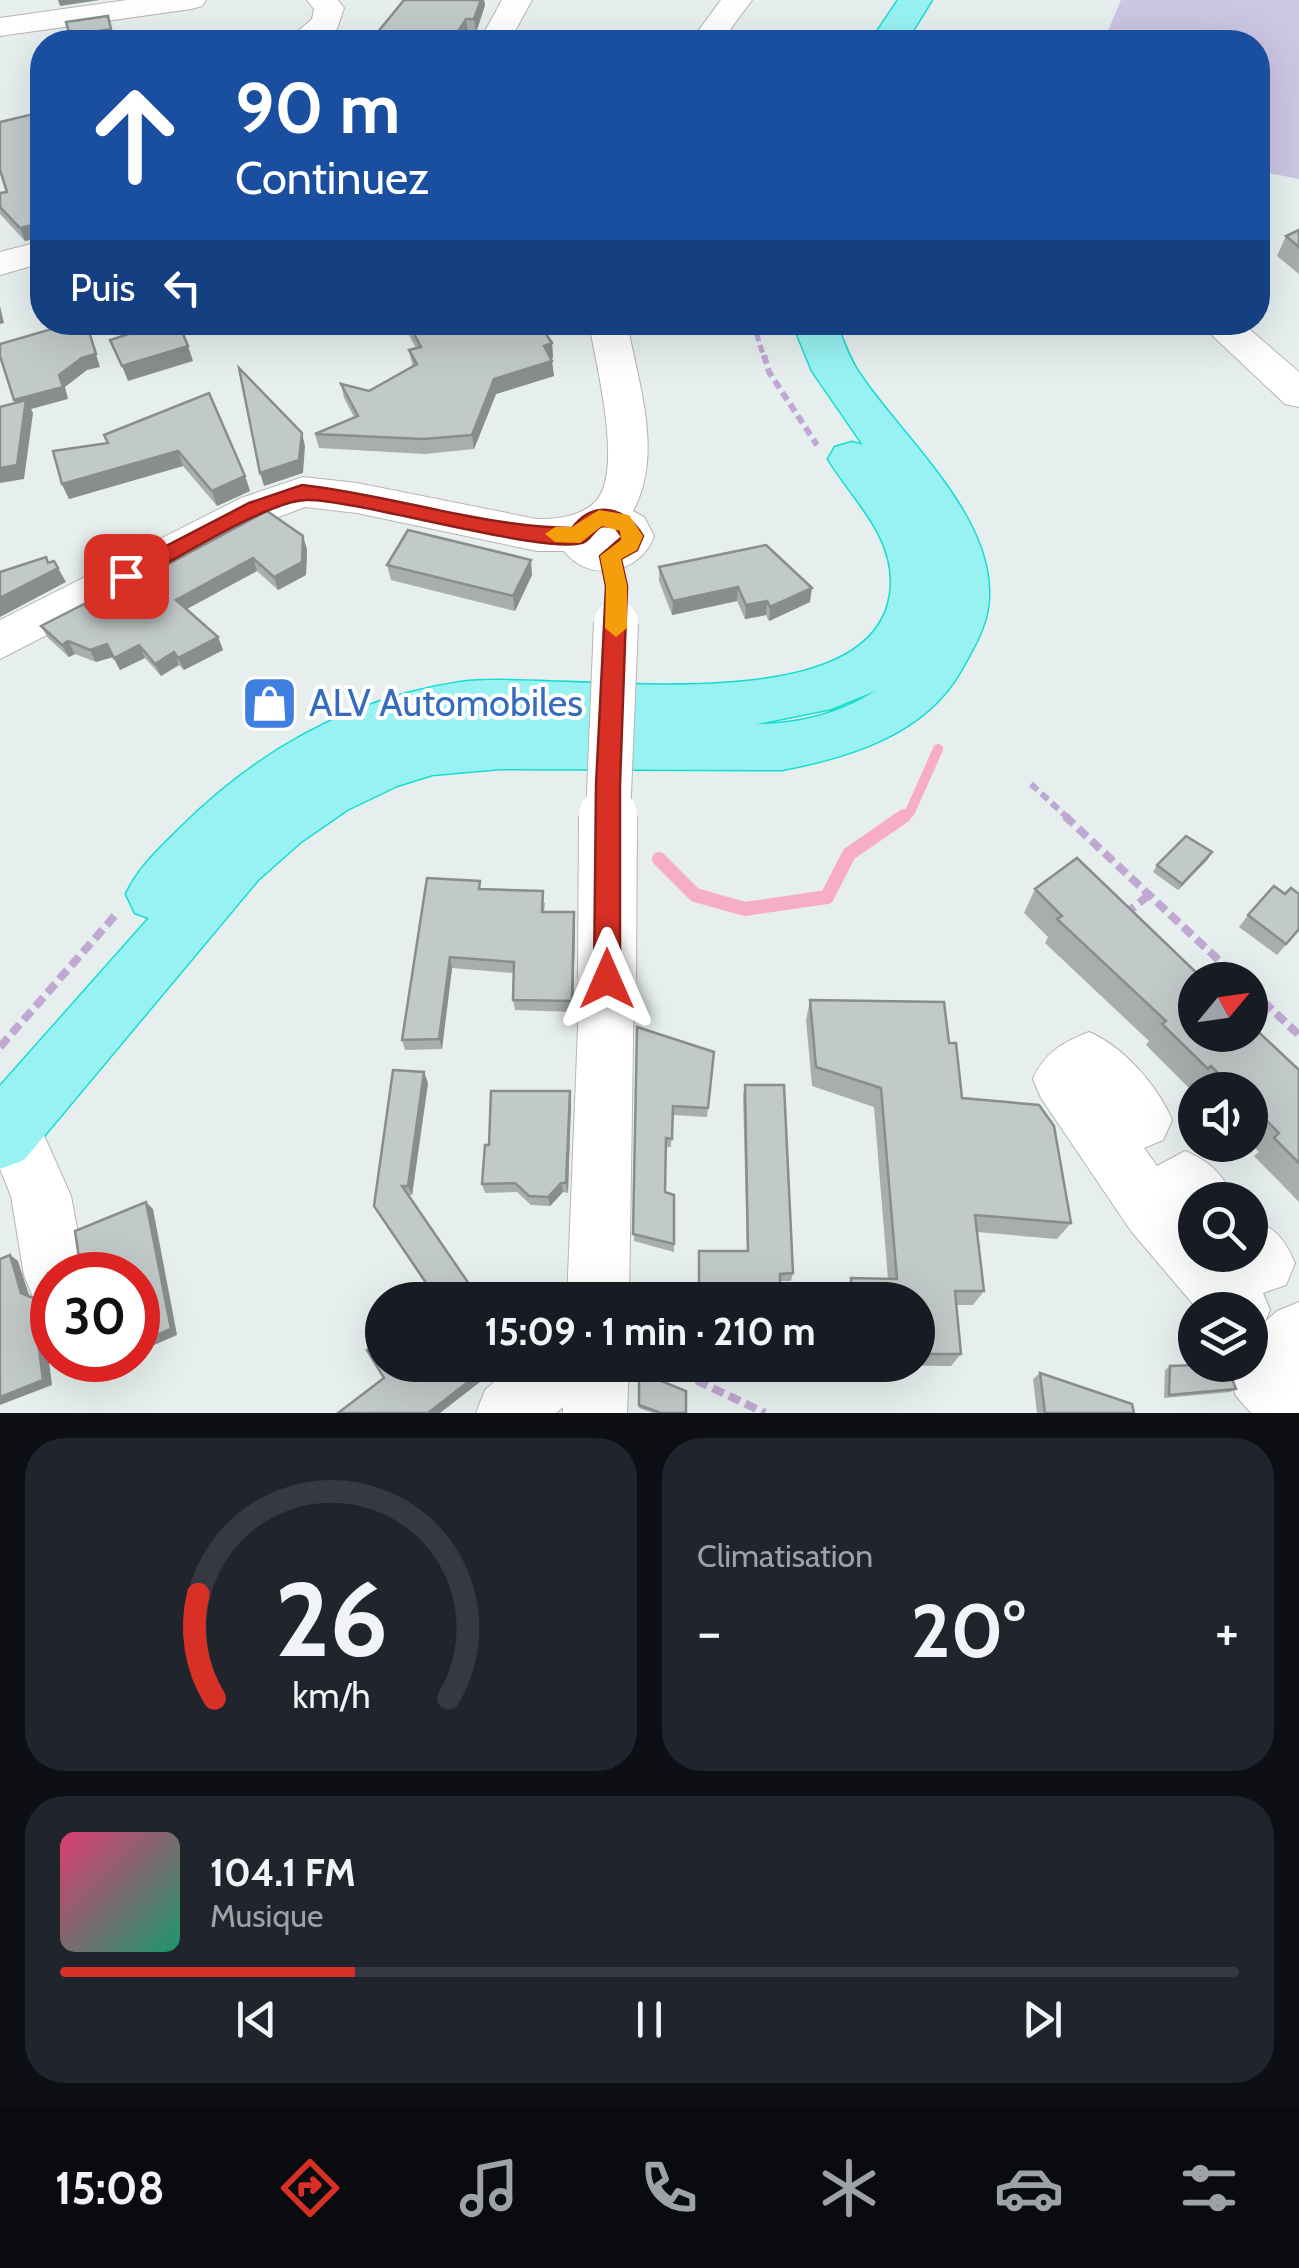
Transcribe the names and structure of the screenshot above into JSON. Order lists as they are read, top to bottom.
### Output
{
  "places": {
    "shop": ["ALV Automobiles"]
  },
  "north": "top right",
  "page": {
    "turn": ["90 m", "Continuez"],
    "then": "Puis",
    "limit": "30",
    "trip": "15:09 · 1 min · 210 m",
    "tile": "Climatisation",
    "heat": ["−", "20°", "+"],
    "song": ["104.1 FM", "Musique"],
    "tabs": "15:08",
    "gauge": ["26", "km/h"]
  }
}
